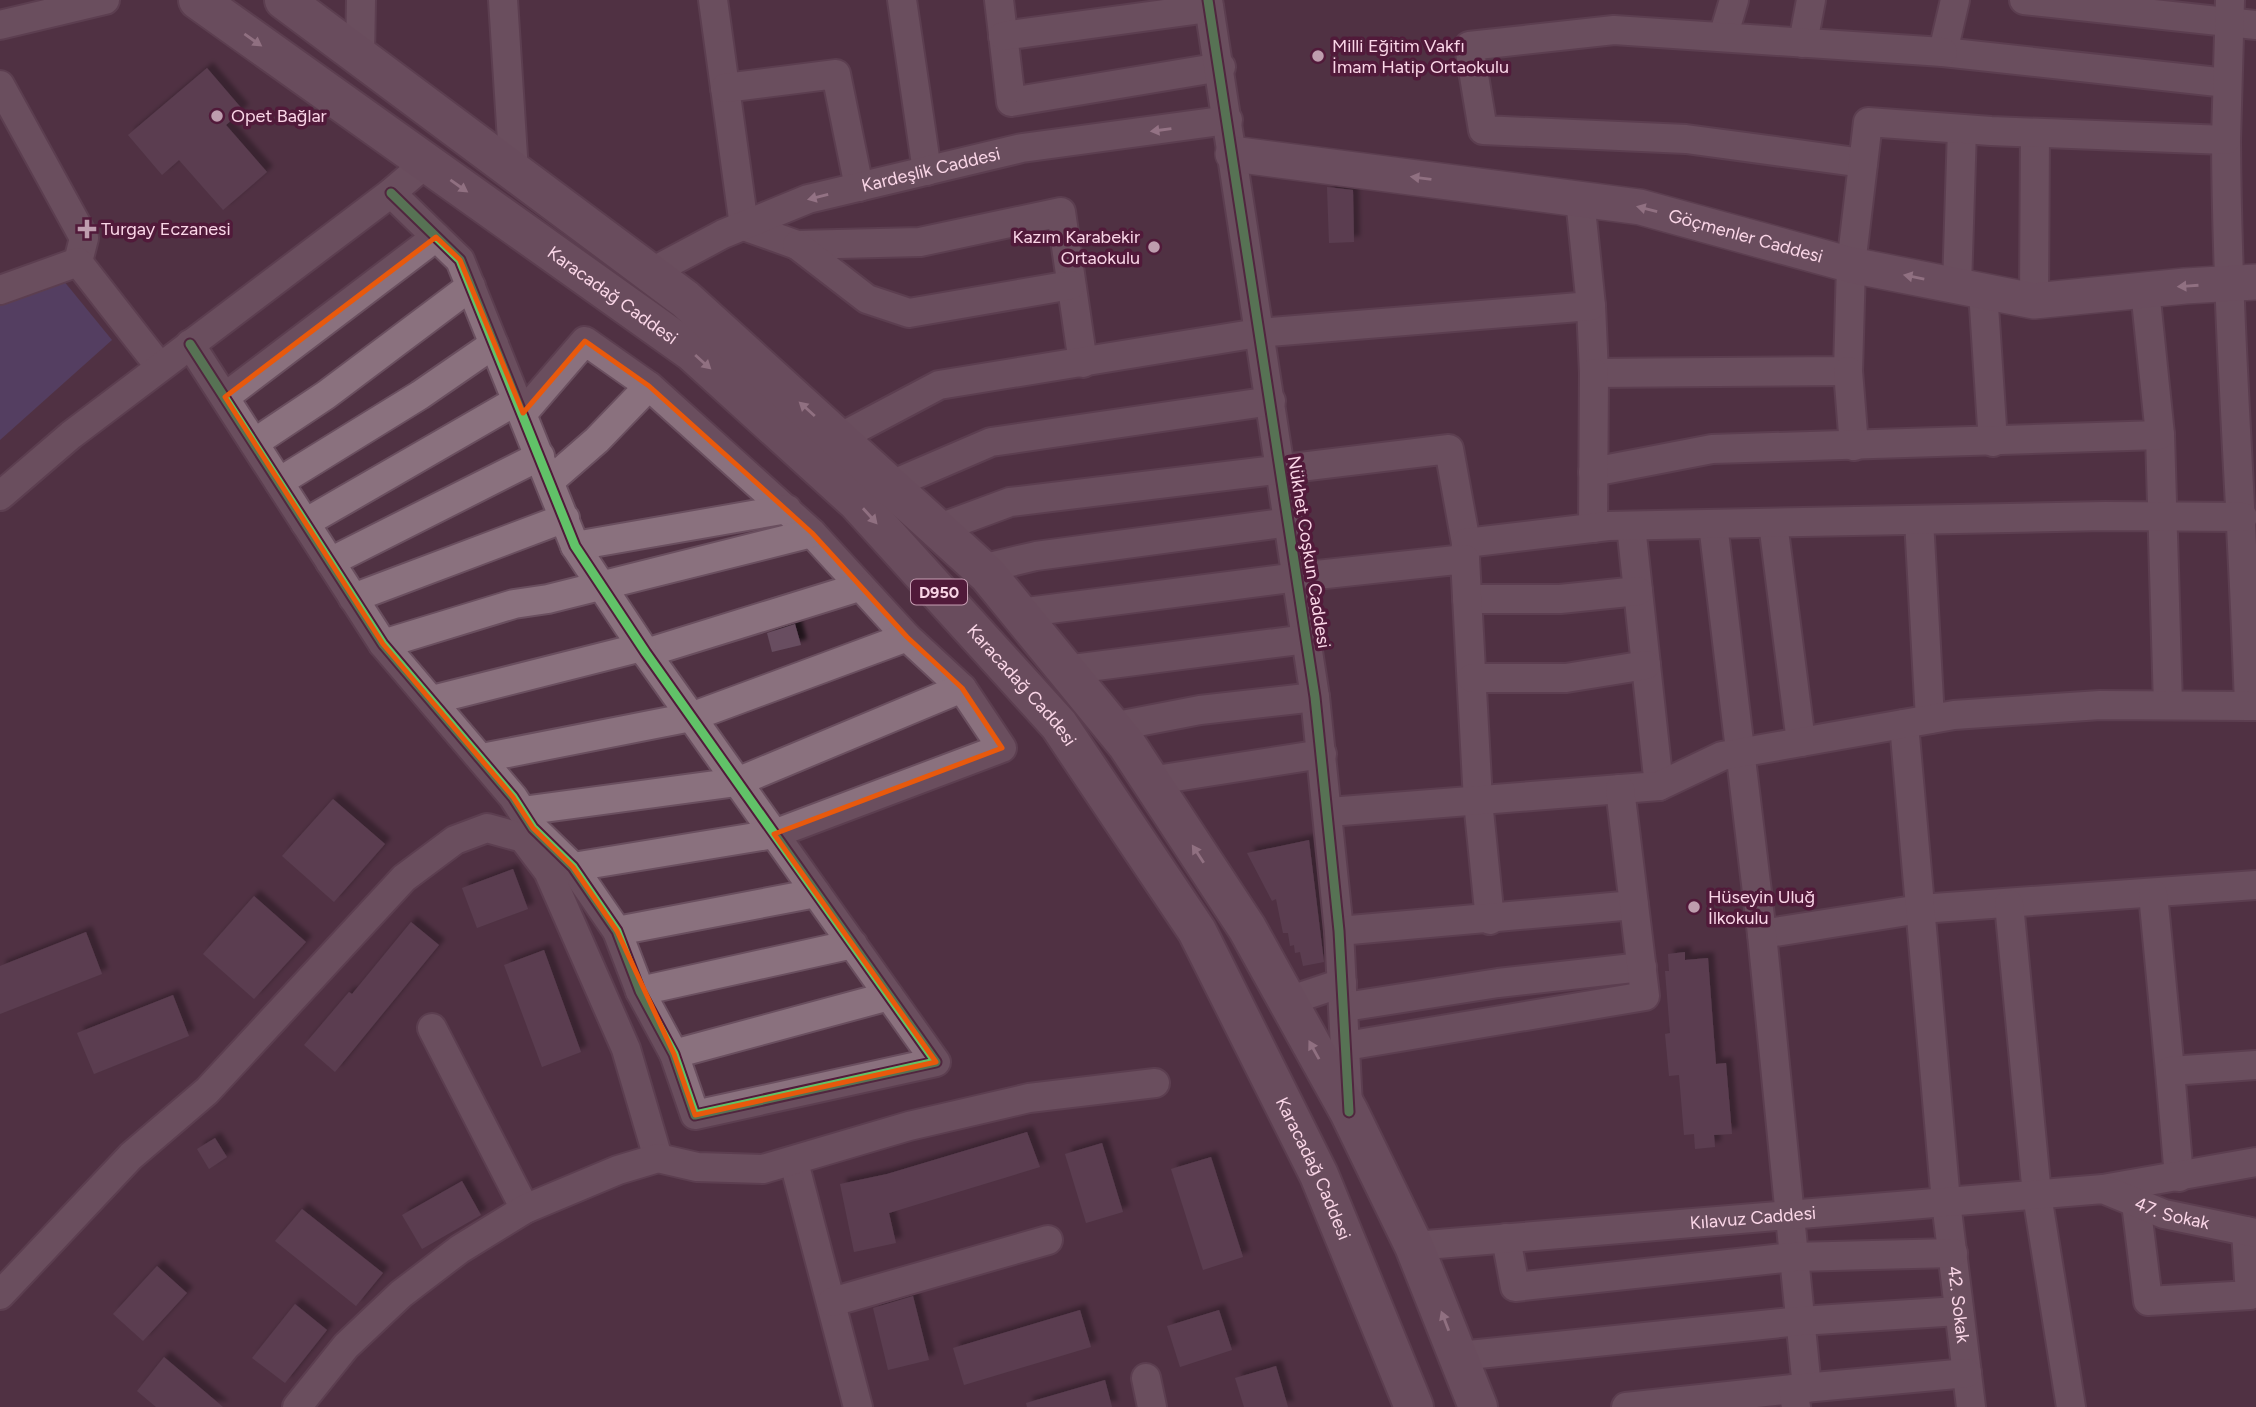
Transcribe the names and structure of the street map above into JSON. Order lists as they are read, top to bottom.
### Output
{
  "streets": {
    "highway": ["Karacadağ Caddesi", "D950"],
    "main road": ["Göçmenler Caddesi"],
    "street": [
      "Kardeşlik Caddesi",
      "Nükhet Coşkun Caddesi",
      "47. Sokak",
      "Kılavuz Caddesi",
      "42. Sokak"
    ]
  },
  "crossings": [
    ["Kardeşlik Caddesi", "Karacadağ Caddesi"],
    ["Kardeşlik Caddesi", "Nükhet Coşkun Caddesi"],
    ["Göçmenler Caddesi", "Nükhet Coşkun Caddesi"],
    ["Karacadağ Caddesi", "Nükhet Coşkun Caddesi"],
    ["Karacadağ Caddesi", "Kılavuz Caddesi"],
    ["47. Sokak", "Kılavuz Caddesi"],
    ["Kılavuz Caddesi", "42. Sokak"]
  ],
  "one_way": ["Göçmenler Caddesi"],
  "places": {
    "other": [
      "Milli Eğitim Vakfı İmam Hatip Ortaokulu",
      "Opet Bağlar",
      "Kazım Karabekir Ortaokulu",
      "Hüseyin Uluğ İlkokulu"
    ],
    "health": ["Turgay Eczanesi"]
  }
}
